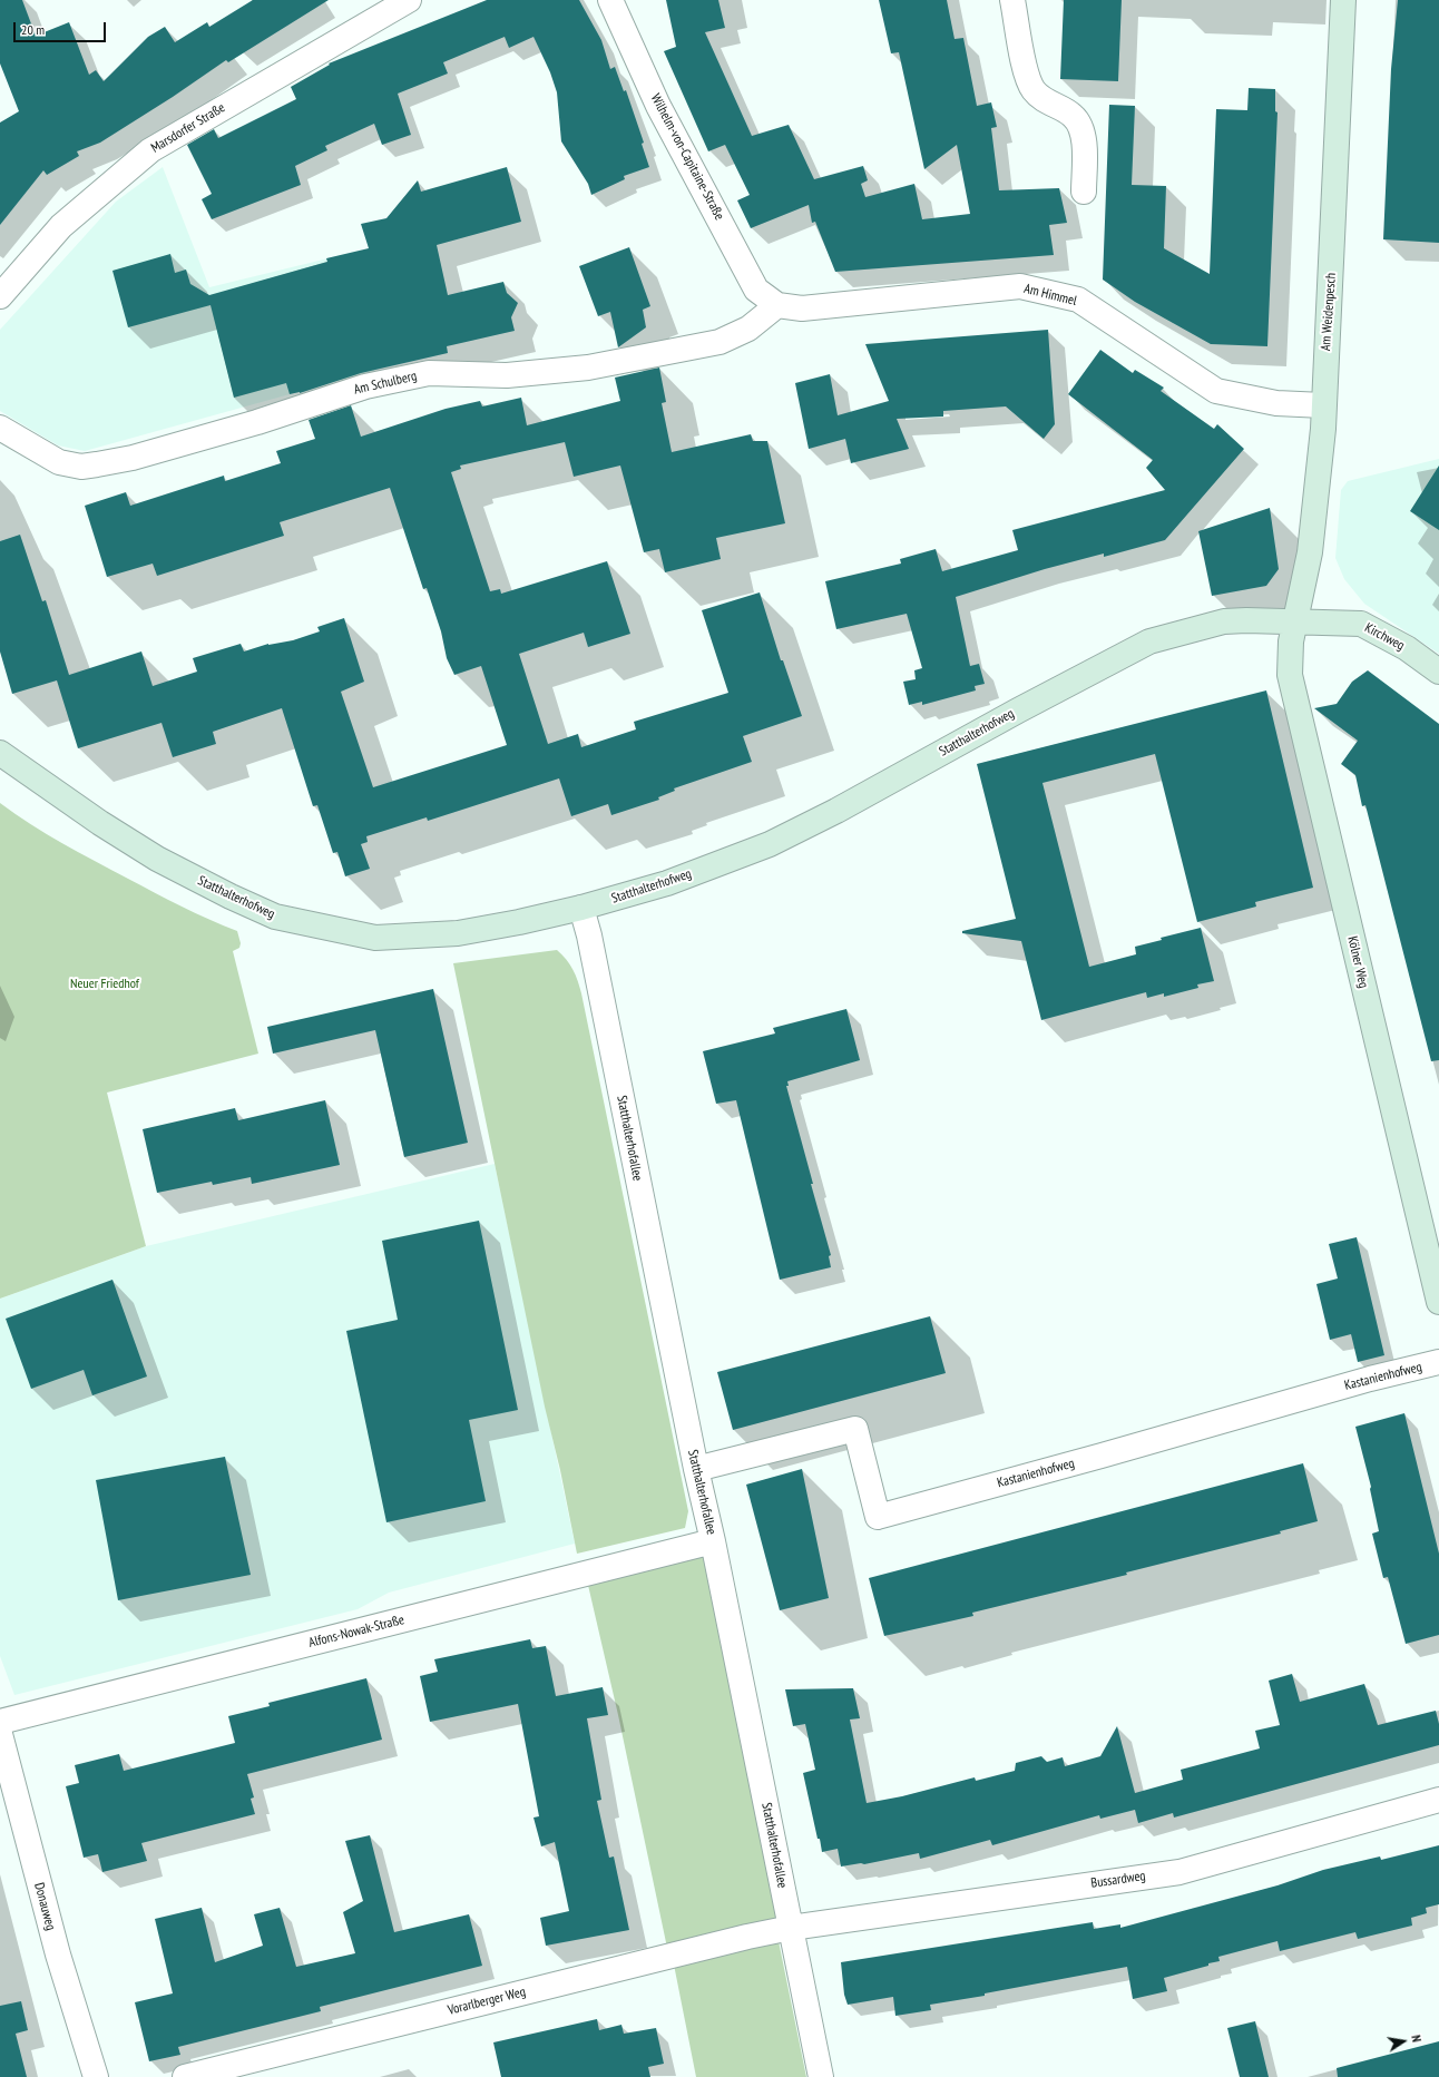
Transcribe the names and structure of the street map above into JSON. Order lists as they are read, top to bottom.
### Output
{
  "streets": {
    "street": [
      "Marsdorfer Straße",
      "Wilhelm-von-Capitaine-Straße",
      "Am Himmel",
      "Am Weidenpesch",
      "Am Schulberg",
      "Kirchweg",
      "Statthalterhofweg",
      "Kölner Weg",
      "Statthalterhofallee",
      "Kastanienhofweg",
      "Alfons-Nowak-Straße",
      "Bussardweg",
      "Donauweg",
      "Vorarlberger Weg"
    ]
  },
  "crossings": [
    ["Wilhelm-von-Capitaine-Straße", "Am Himmel"],
    ["Wilhelm-von-Capitaine-Straße", "Am Schulberg"],
    ["Am Himmel", "Am Weidenpesch"],
    ["Am Himmel", "Am Schulberg"],
    ["Am Weidenpesch", "Kirchweg"],
    ["Am Weidenpesch", "Statthalterhofweg"],
    ["Am Weidenpesch", "Kölner Weg"],
    ["Kirchweg", "Statthalterhofweg"],
    ["Kirchweg", "Kölner Weg"],
    ["Statthalterhofweg", "Kölner Weg"],
    ["Statthalterhofweg", "Statthalterhofallee"],
    ["Statthalterhofallee", "Kastanienhofweg"],
    ["Statthalterhofallee", "Alfons-Nowak-Straße"],
    ["Statthalterhofallee", "Bussardweg"],
    ["Statthalterhofallee", "Vorarlberger Weg"],
    ["Bussardweg", "Vorarlberger Weg"]
  ],
  "parks": ["Neuer Friedhof"],
  "scale_bar": "20 m",
  "north": "right"
}
